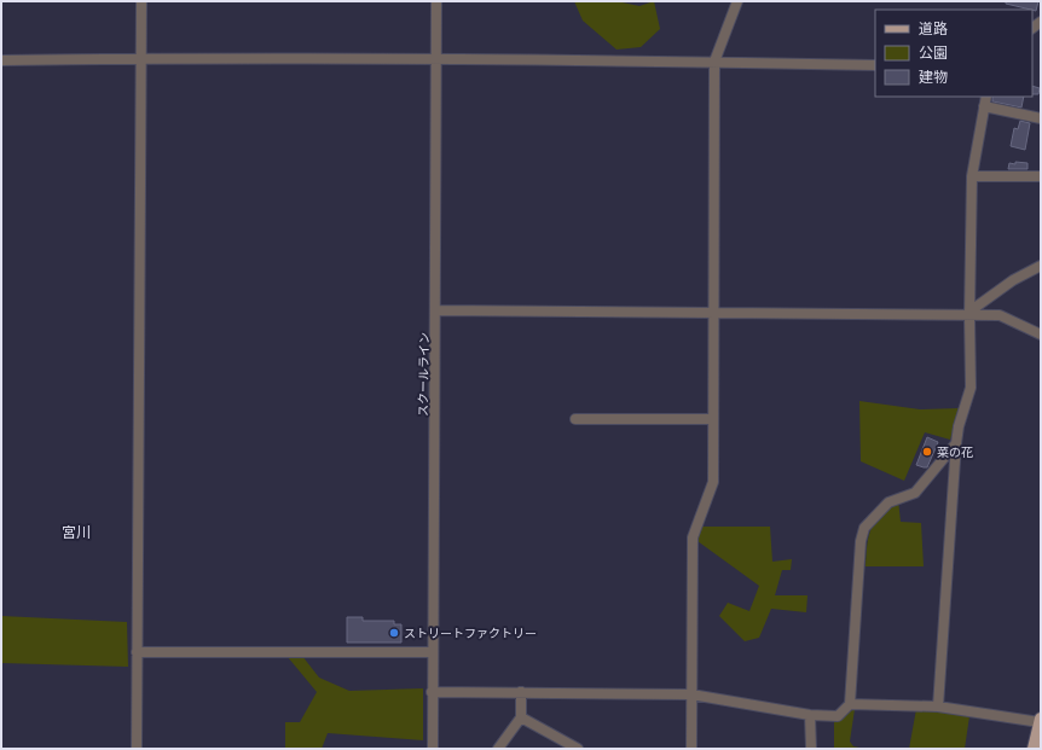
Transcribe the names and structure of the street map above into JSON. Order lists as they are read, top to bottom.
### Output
{
  "streets": {
    "street": ["スクールライン"]
  },
  "districts": ["宮川"],
  "places": ["菜の花", "ストリートファクトリー"],
  "legend": ["道路", "公園", "建物"]
}
